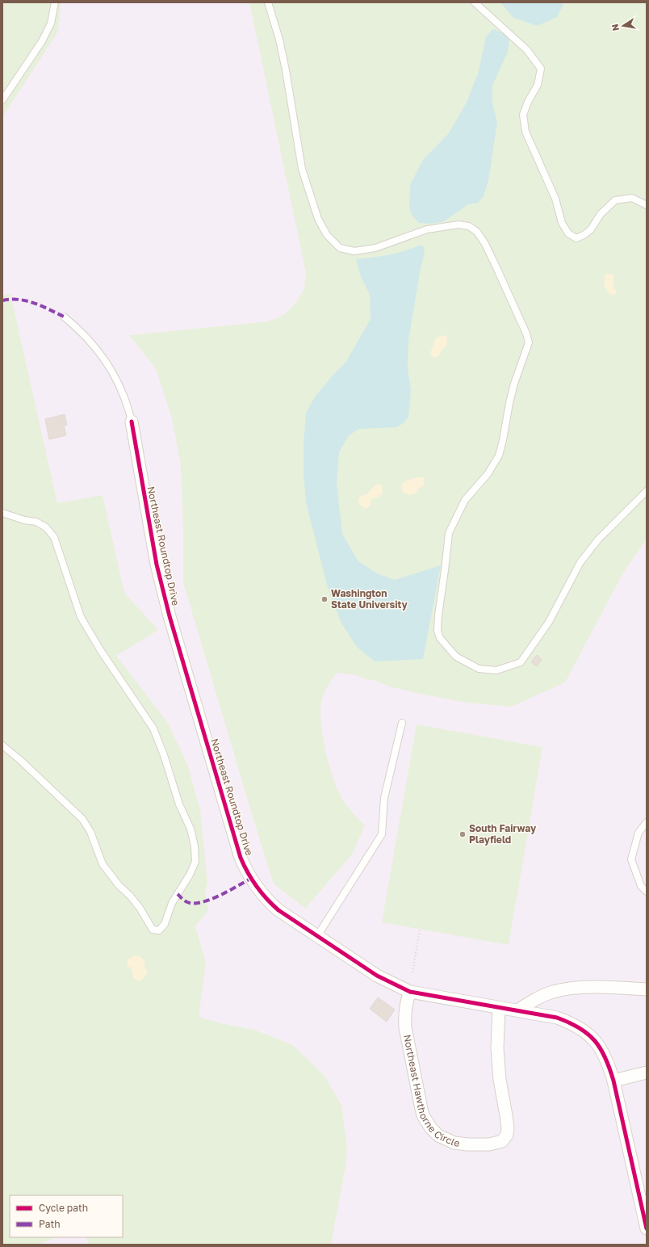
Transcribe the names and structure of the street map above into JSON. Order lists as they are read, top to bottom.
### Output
{
  "streets": {
    "street": ["Northeast Roundtop Drive", "Northeast Hawthorne Circle"]
  },
  "crossings": [
    ["Northeast Roundtop Drive", "Northeast Hawthorne Circle"]
  ],
  "places": ["Washington State University", "South Fairway Playfield"],
  "legend": ["Cycle path", "Path"],
  "north": "left"
}
